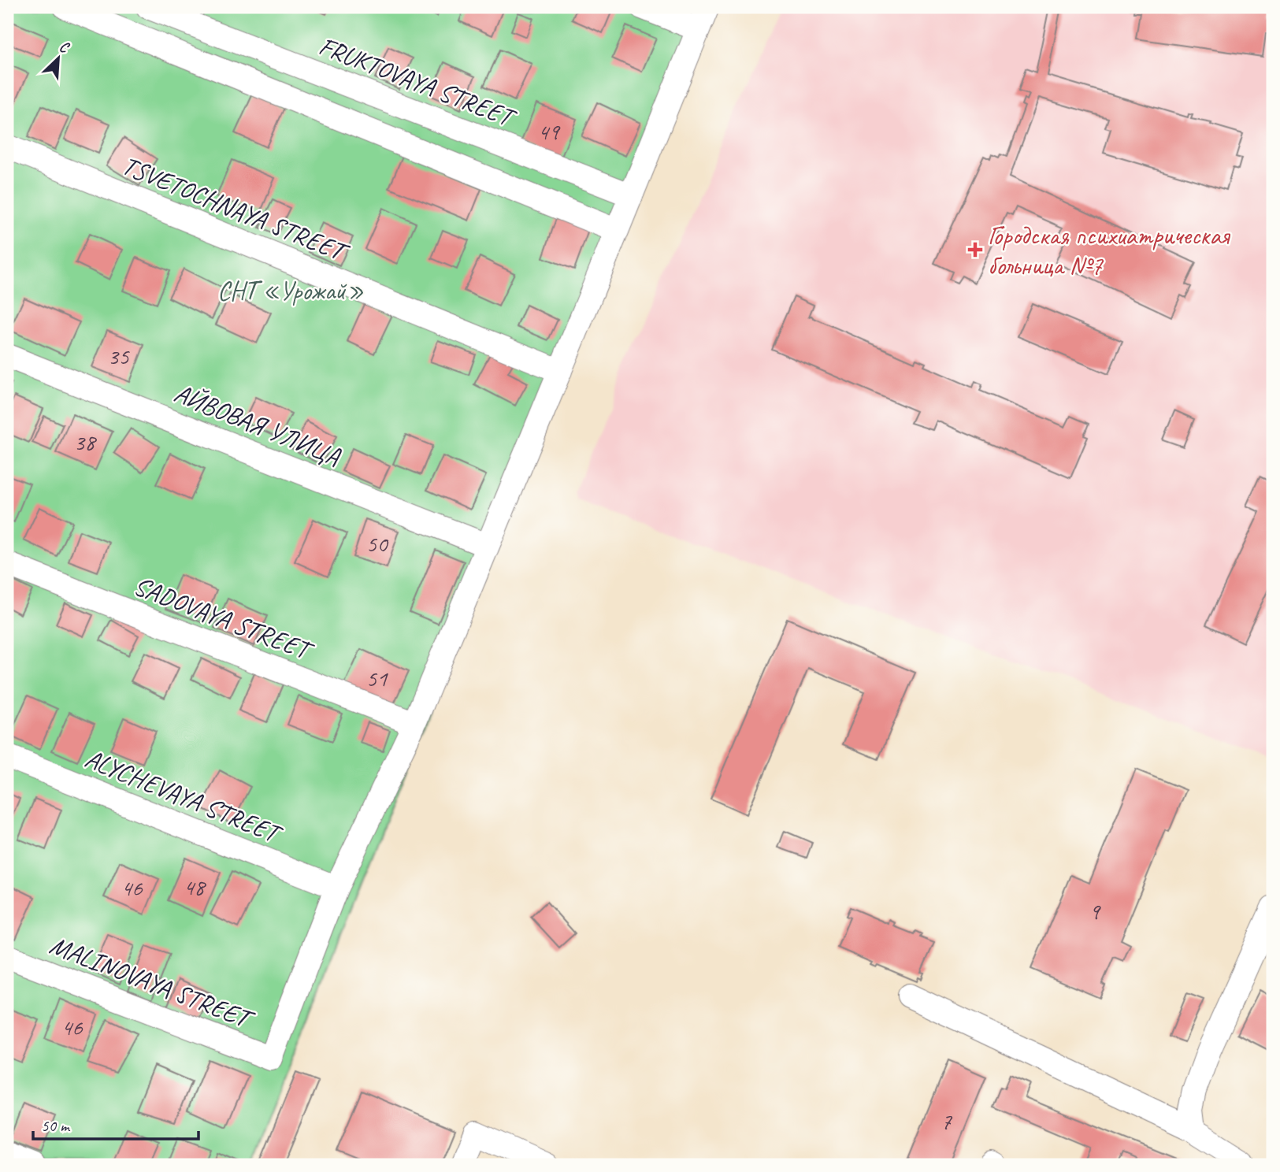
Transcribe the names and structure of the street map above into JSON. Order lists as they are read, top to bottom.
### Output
{
  "streets": {
    "street": [
      "FRUKTOVAYA STREET",
      "TSVETOCHNAYA STREET",
      "АЙВОВАЯ УЛИЦА",
      "SADOVAYA STREET",
      "ALYCHEVAYA STREET",
      "MALINOVAYA STREET"
    ]
  },
  "crossings": [
    ["ALYCHEVAYA STREET", "MALINOVAYA STREET"]
  ],
  "parks": ["СНТ «Урожай»"],
  "places": {
    "health": ["Городская психиатрическая больница №7"]
  },
  "house_numbers": [
    "49",
    "35",
    "38",
    "50",
    "51",
    "48",
    "46",
    "9",
    "46",
    "7"
  ],
  "scale_bar": "50 m",
  "north": "top right"
}
